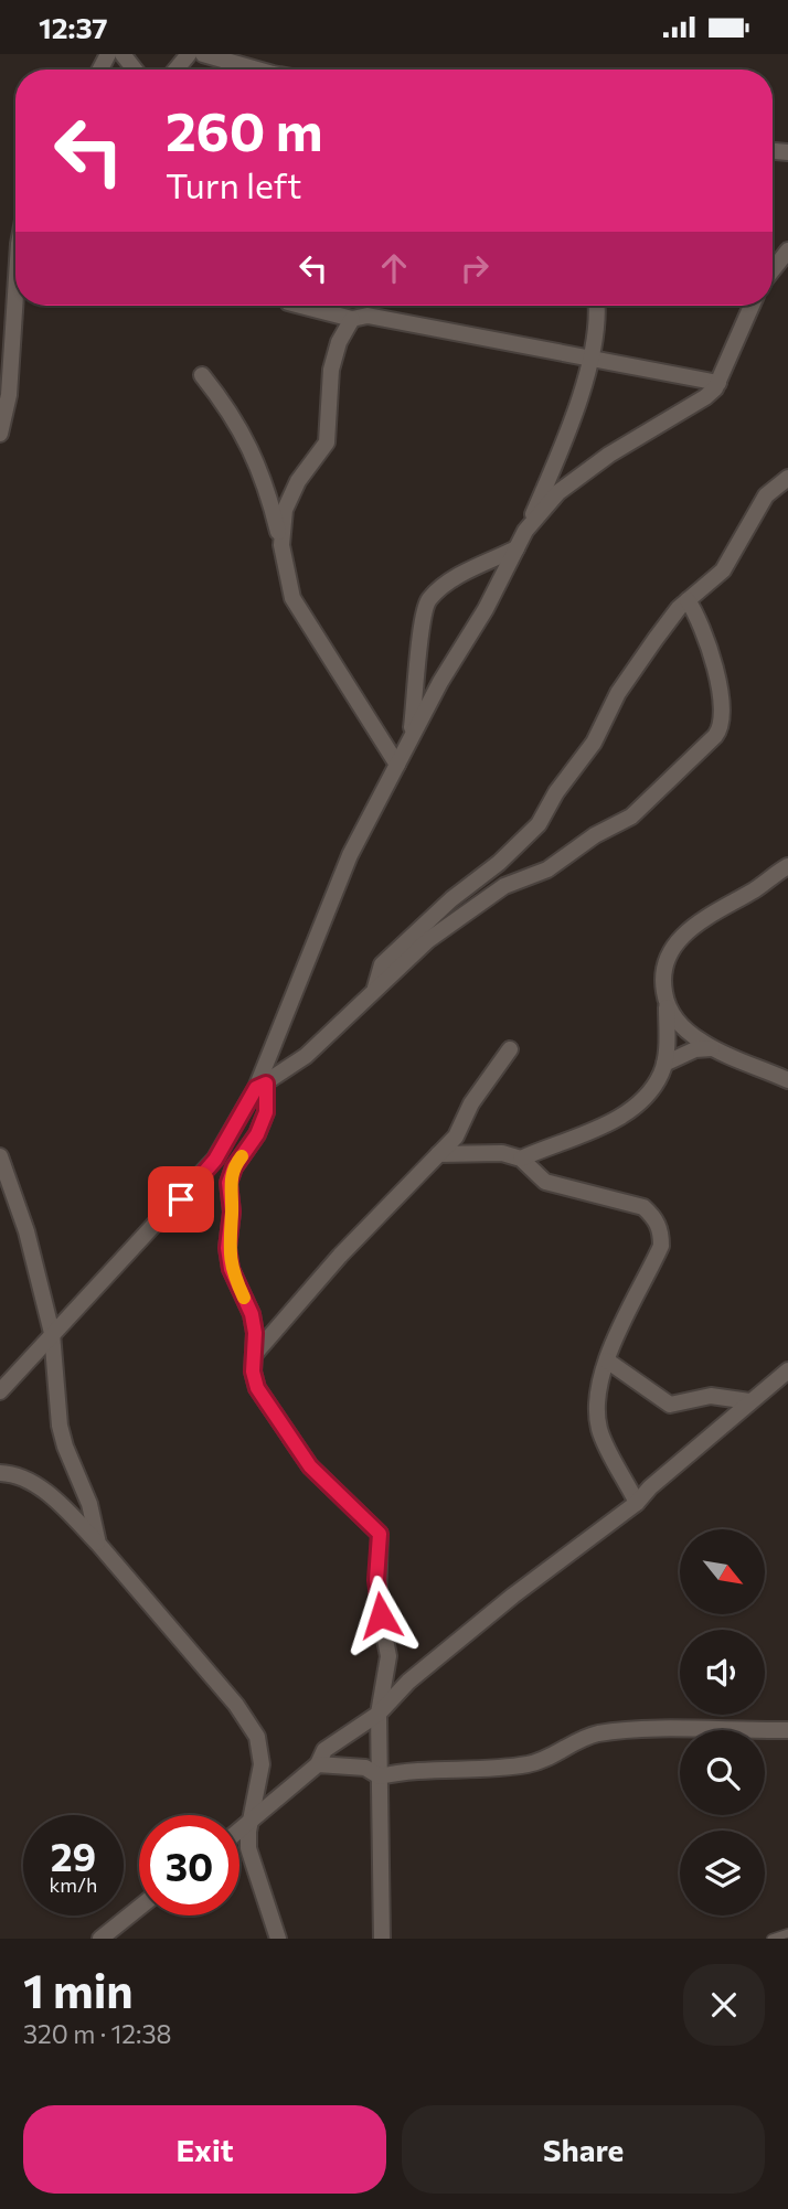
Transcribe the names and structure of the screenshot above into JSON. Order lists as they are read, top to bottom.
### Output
{
  "north": "bottom right",
  "page": {
    "status": "12:37",
    "turn": ["260 m", "Turn left"],
    "speed": "29 km/h",
    "limit": "30",
    "heading": ["1 min", "320 m · 12:38"],
    "buttons": ["Exit", "Share"]
  }
}
